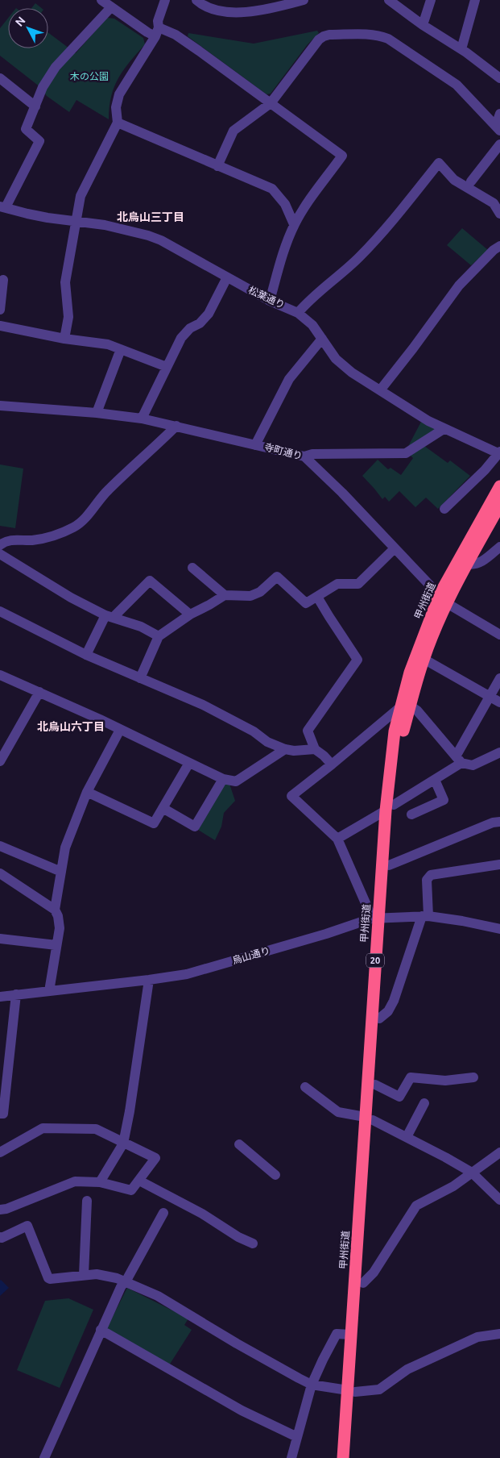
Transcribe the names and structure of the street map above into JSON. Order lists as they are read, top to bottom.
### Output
{
  "streets": {
    "highway": ["甲州街道", "20"],
    "street": ["松葉通り", "寺町通り", "烏山通り"]
  },
  "crossings": [
    ["寺町通り", "甲州街道"],
    ["甲州街道", "烏山通り"]
  ],
  "districts": ["北烏山三丁目", "北烏山六丁目"],
  "parks": ["木の公園"],
  "north": "top left"
}
